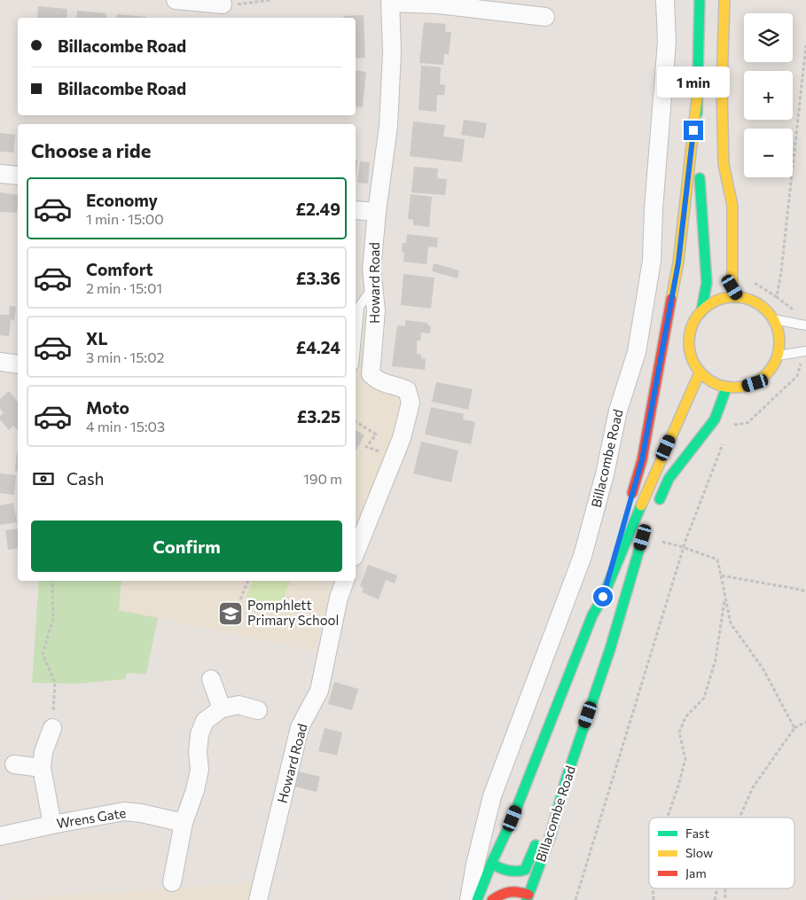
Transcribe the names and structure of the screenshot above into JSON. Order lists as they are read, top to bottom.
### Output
{
  "streets": {
    "main road": ["Billacombe Road"],
    "street": ["Howard Road", "Wrens Gate"]
  },
  "places": {
    "school or university": ["Pomphlett Primary School"]
  },
  "legend": ["Fast", "Slow", "Jam"],
  "page": {
    "map_buttons": ["+", "−"],
    "banner": ["Billacombe Road", "Billacombe Road"],
    "bubble": "1 min",
    "heading": "Choose a ride",
    "list": [
      {
        "name": "Economy",
        "note": "1 min · 15:00",
        "value": "£2.49"
      },
      {
        "name": "Comfort",
        "note": "2 min · 15:01",
        "value": "£3.36"
      },
      {
        "name": "XL",
        "note": "3 min · 15:02",
        "value": "£4.24"
      },
      {
        "name": "Moto",
        "note": "4 min · 15:03",
        "value": "£3.25"
      }
    ],
    "pay": ["Cash", "190 m"],
    "buttons": "Confirm"
  }
}
